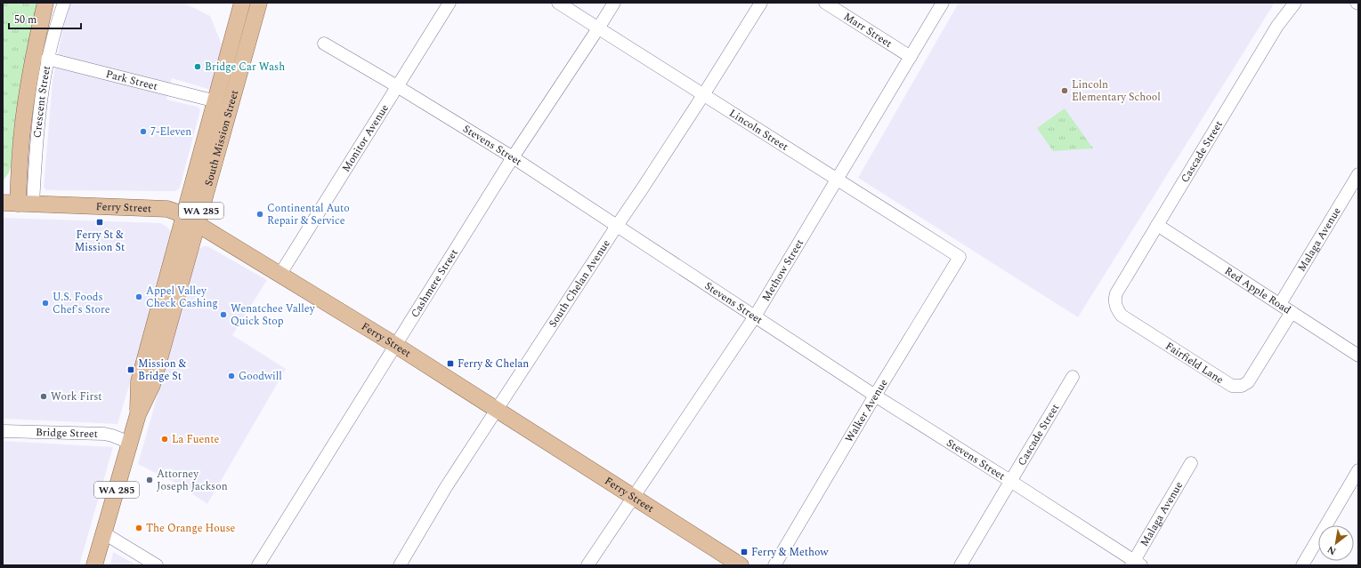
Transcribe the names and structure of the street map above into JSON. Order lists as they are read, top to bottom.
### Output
{
  "streets": {
    "main road": ["South Mission Street", "Ferry Street", "WA 285"],
    "street": [
      "Marr Street",
      "Park Street",
      "Crescent Street",
      "Lincoln Street",
      "Monitor Avenue",
      "Stevens Street",
      "Cascade Street",
      "Malaga Avenue",
      "Methow Street",
      "Cashmere Street",
      "South Chelan Avenue",
      "Red Apple Road",
      "Fairfield Lane",
      "Walker Avenue",
      "Bridge Street"
    ]
  },
  "crossings": [
    ["Marr Street", "Methow Street"],
    ["Park Street", "Crescent Street"],
    ["Park Street", "South Mission Street"],
    ["Crescent Street", "Ferry Street"],
    ["Lincoln Street", "Methow Street"],
    ["Lincoln Street", "Cashmere Street"],
    ["Lincoln Street", "South Chelan Avenue"],
    ["Lincoln Street", "Walker Avenue"],
    ["South Mission Street", "Ferry Street"],
    ["South Mission Street", "Bridge Street"],
    ["Monitor Avenue", "Stevens Street"],
    ["Monitor Avenue", "Ferry Street"],
    ["Stevens Street", "Cascade Street"],
    ["Stevens Street", "Malaga Avenue"],
    ["Stevens Street", "Methow Street"],
    ["Stevens Street", "Cashmere Street"],
    ["Stevens Street", "South Chelan Avenue"],
    ["Stevens Street", "Walker Avenue"],
    ["Cascade Street", "Red Apple Road"],
    ["Cascade Street", "Fairfield Lane"],
    ["Ferry Street", "Methow Street"],
    ["Ferry Street", "Cashmere Street"],
    ["Ferry Street", "South Chelan Avenue"],
    ["Malaga Avenue", "Red Apple Road"],
    ["Red Apple Road", "Fairfield Lane"]
  ],
  "places": {
    "other": [
      "Bridge Car Wash",
      "Lincoln Elementary School",
      "7-Eleven",
      "Continental Auto Repair & Service",
      "Appel Valley Check Cashing",
      "U.S. Foods Chef's Store",
      "Wenatchee Valley Quick Stop",
      "Goodwill",
      "Work First",
      "La Fuente",
      "Attorney Joseph Jackson",
      "The Orange House"
    ],
    "transit": [
      "Ferry St & Mission St",
      "Ferry & Chelan",
      "Mission & Bridge St",
      "Ferry & Methow"
    ]
  },
  "scale_bar": "50 m",
  "north": "bottom left"
}
